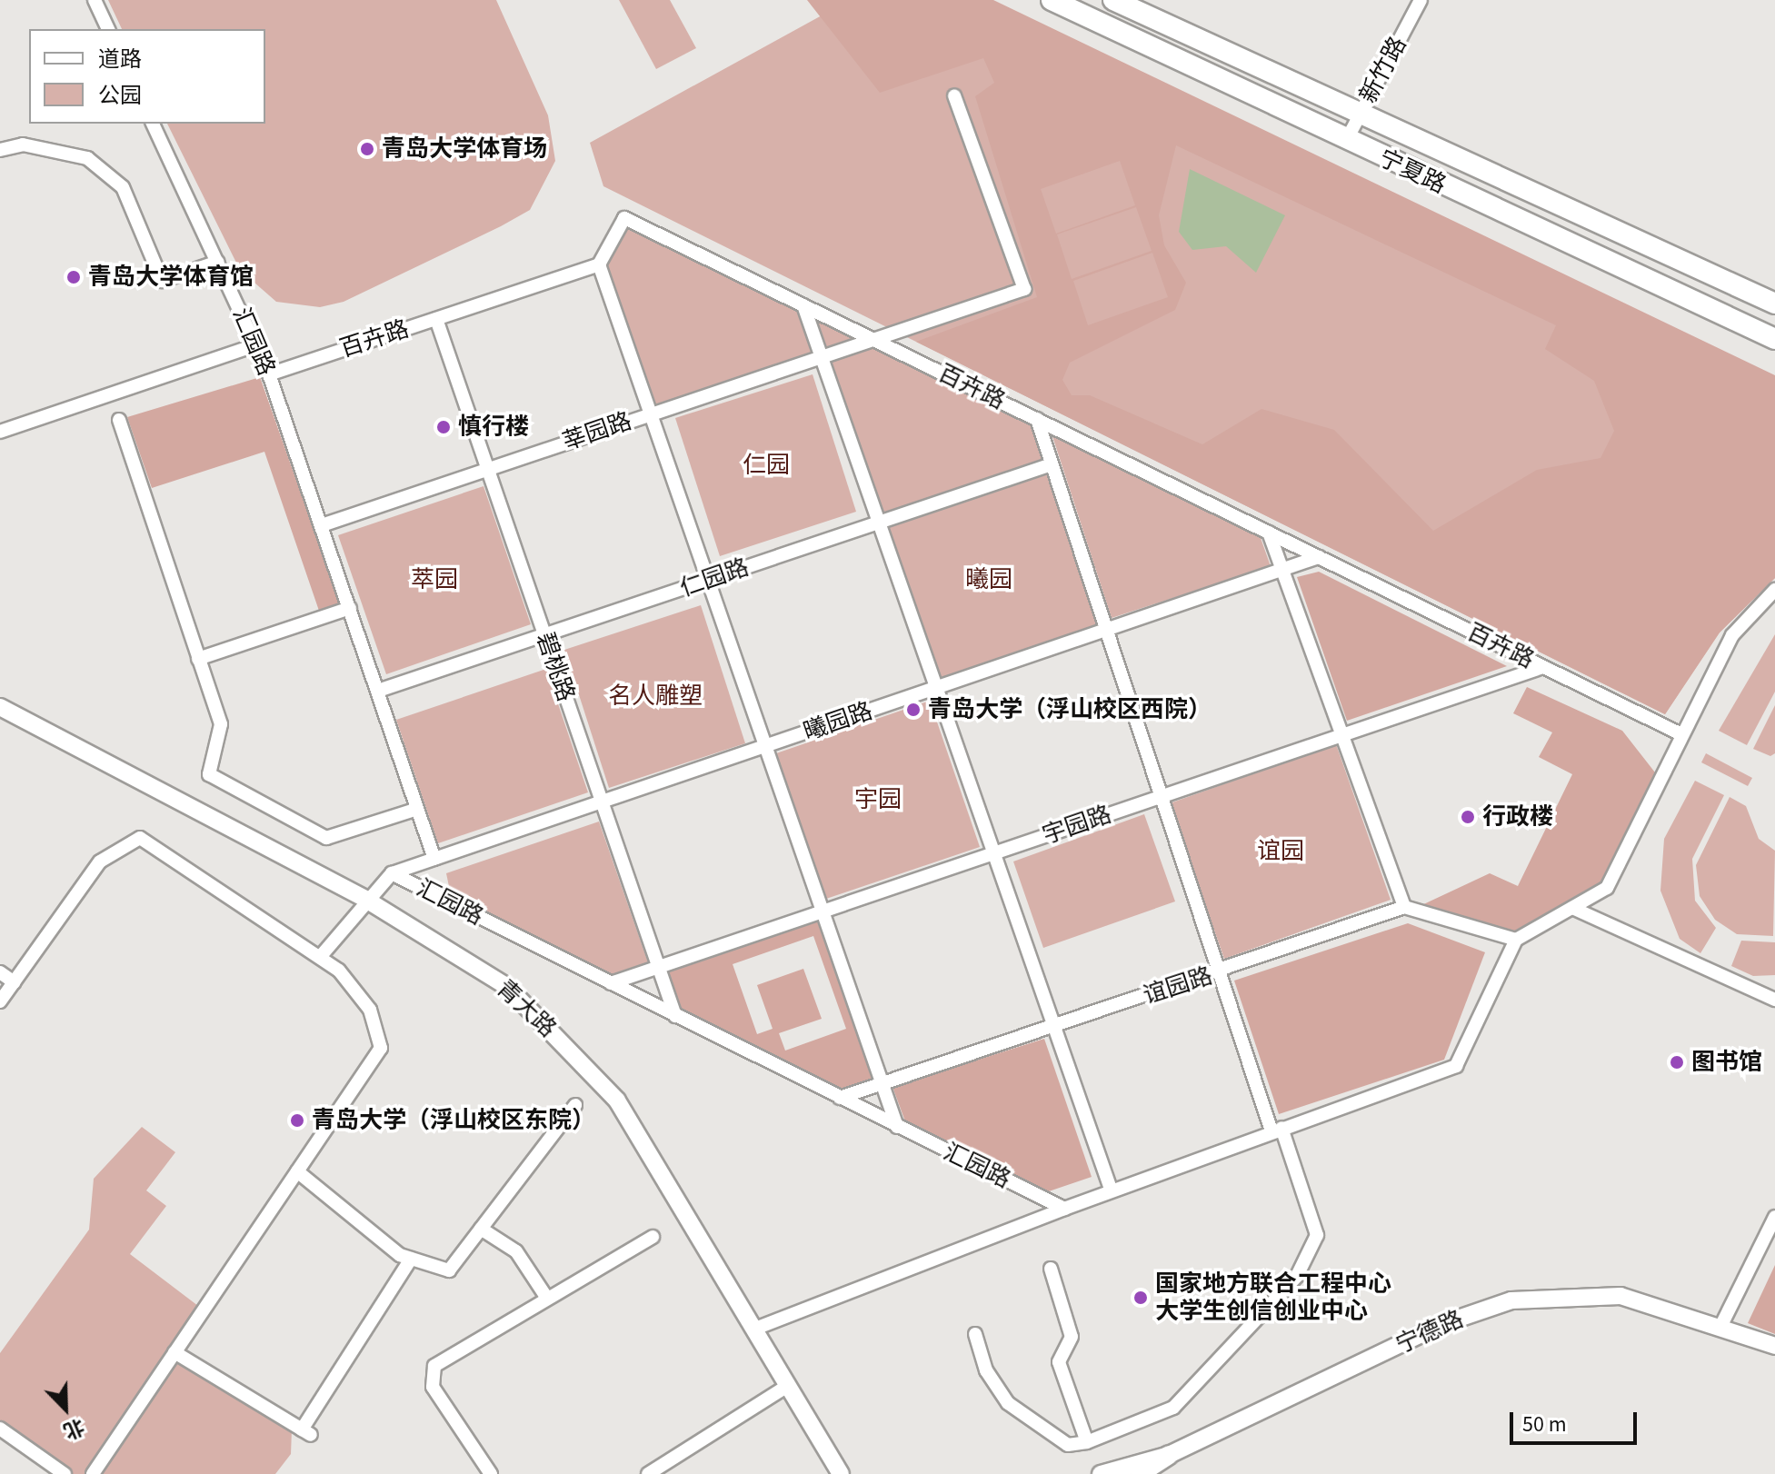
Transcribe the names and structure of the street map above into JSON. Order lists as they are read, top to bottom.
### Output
{
  "streets": {
    "main road": ["宁夏路"],
    "street": [
      "新竹路",
      "百卉路",
      "汇园路",
      "仁园路",
      "碧桃路",
      "曦园路",
      "宇园路",
      "谊园路",
      "青大路",
      "宁德路"
    ]
  },
  "crossings": [
    ["新竹路", "宁夏路"],
    ["百卉路", "汇园路"],
    ["百卉路", "碧桃路"],
    ["百卉路", "曦园路"],
    ["百卉路", "宇园路"],
    ["汇园路", "仁园路"],
    ["汇园路", "碧桃路"],
    ["汇园路", "曦园路"],
    ["汇园路", "宇园路"],
    ["汇园路", "谊园路"],
    ["仁园路", "碧桃路"],
    ["碧桃路", "曦园路"],
    ["碧桃路", "宇园路"],
    ["曦园路", "青大路"]
  ],
  "parks": [
    "仁园",
    "萃园",
    "曦园",
    "名人雕塑",
    "宇园",
    "谊园"
  ],
  "places": [
    "青岛大学体育场",
    "青岛大学体育馆",
    "慎行楼",
    "青岛大学（浮山校区西院）",
    "行政楼",
    "图书馆",
    "青岛大学（浮山校区东院）",
    "国家地方联合工程中心 大学生创信创业中心"
  ],
  "legend": ["道路", "公园"],
  "scale_bar": "50 m",
  "north": "bottom right"
}
